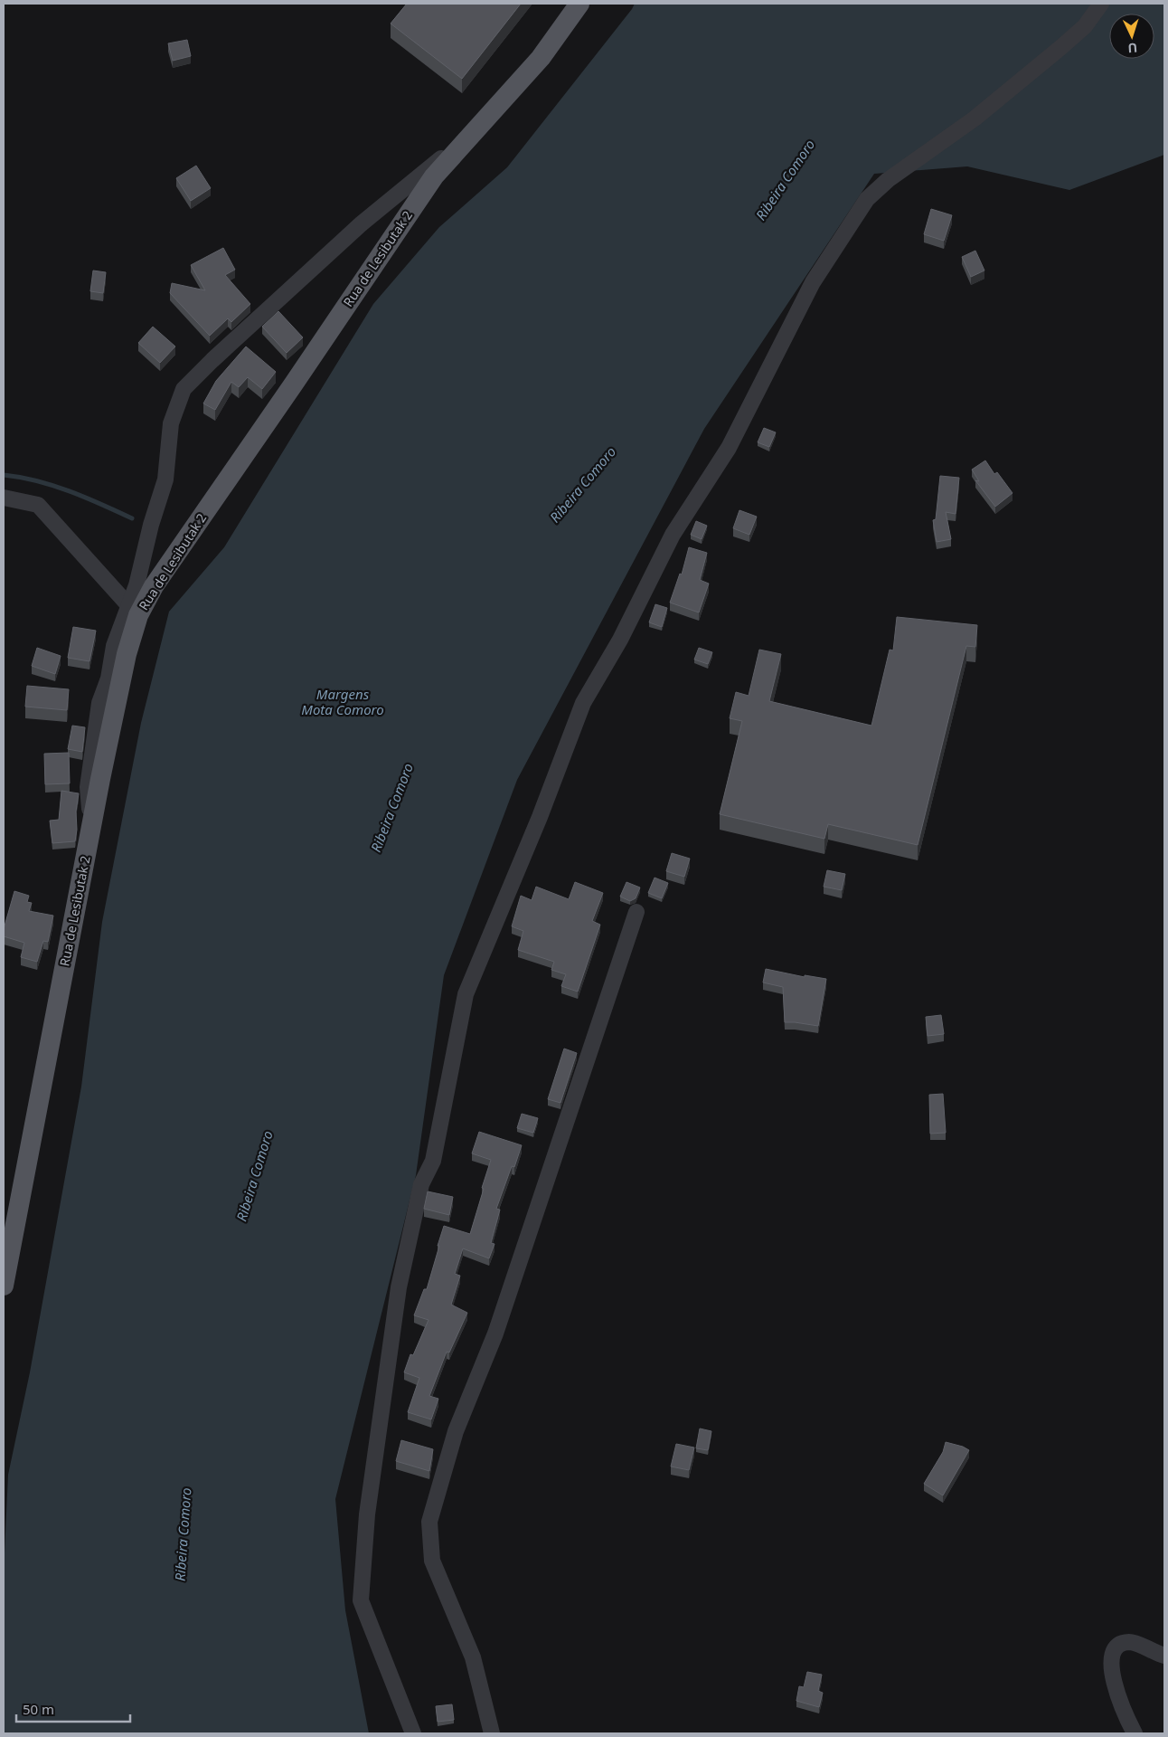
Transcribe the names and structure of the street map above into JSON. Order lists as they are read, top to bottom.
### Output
{
  "streets": {
    "main road": ["Rua de Lesibutak 2"]
  },
  "water": ["Ribeira Comoro", "Margens Mota Comoro"],
  "scale_bar": "50 m",
  "north": "bottom"
}
